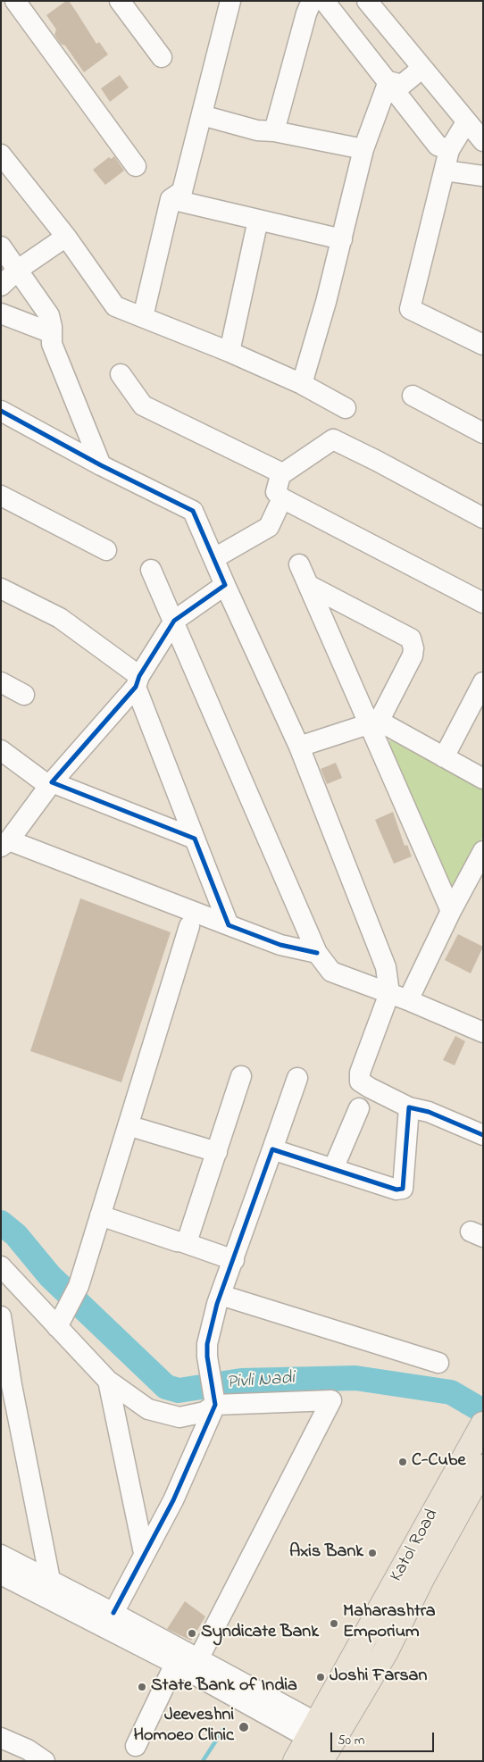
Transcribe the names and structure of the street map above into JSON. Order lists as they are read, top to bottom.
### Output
{
  "streets": {
    "main road": ["Katol Road"]
  },
  "water": ["Pivli Nadi"],
  "places": [
    "C-Cube",
    "Axis Bank",
    "Maharashtra Emporium",
    "Syndicate Bank",
    "Joshi Farsan",
    "State Bank of India",
    "Jeeveshni Homoeo Clinic"
  ],
  "scale_bar": "50 m"
}
